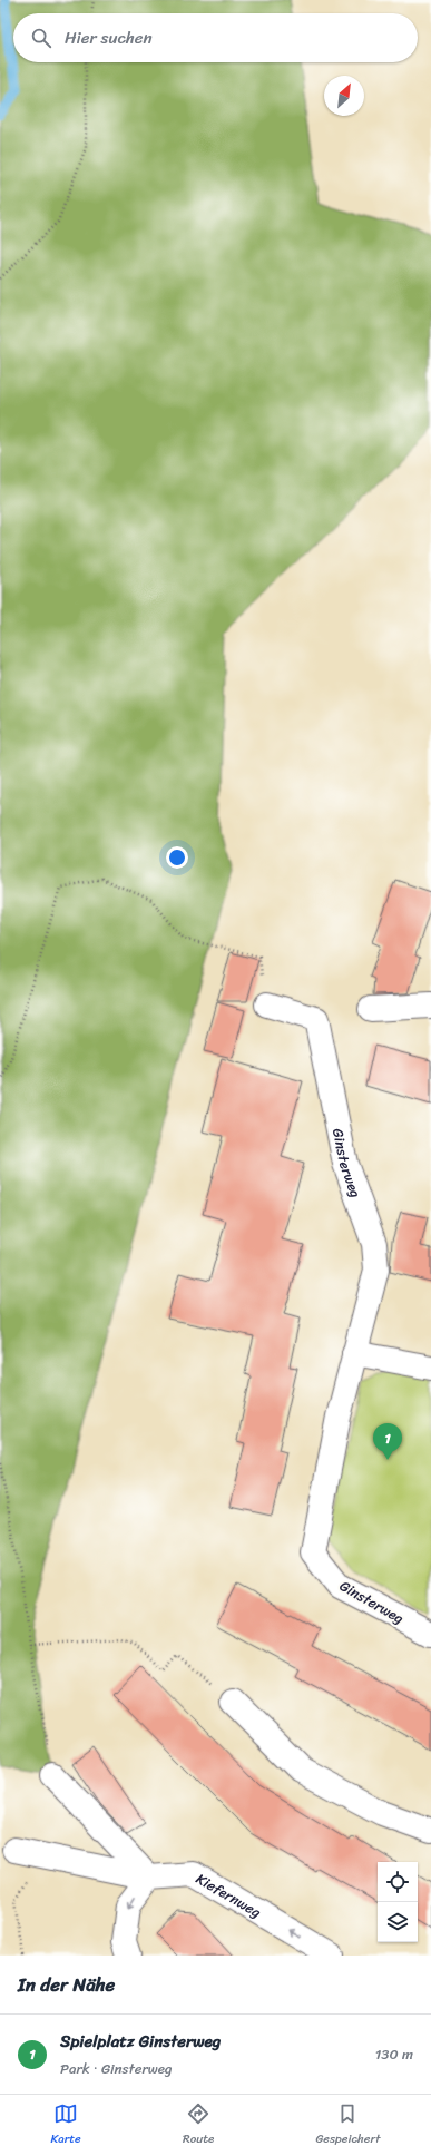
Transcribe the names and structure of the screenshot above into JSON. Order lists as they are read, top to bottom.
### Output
{
  "streets": {
    "street": ["Ginsterweg", "Kiefernweg"]
  },
  "north": "top right",
  "page": {
    "search": "Hier suchen",
    "pins": "1",
    "heading": "In der Nähe",
    "list": [
      {
        "mark": "1",
        "name": "Spielplatz Ginsterweg",
        "note": "Park · Ginsterweg",
        "value": "130 m"
      }
    ],
    "nav": ["Karte", "Route", "Gespeichert"]
  }
}
